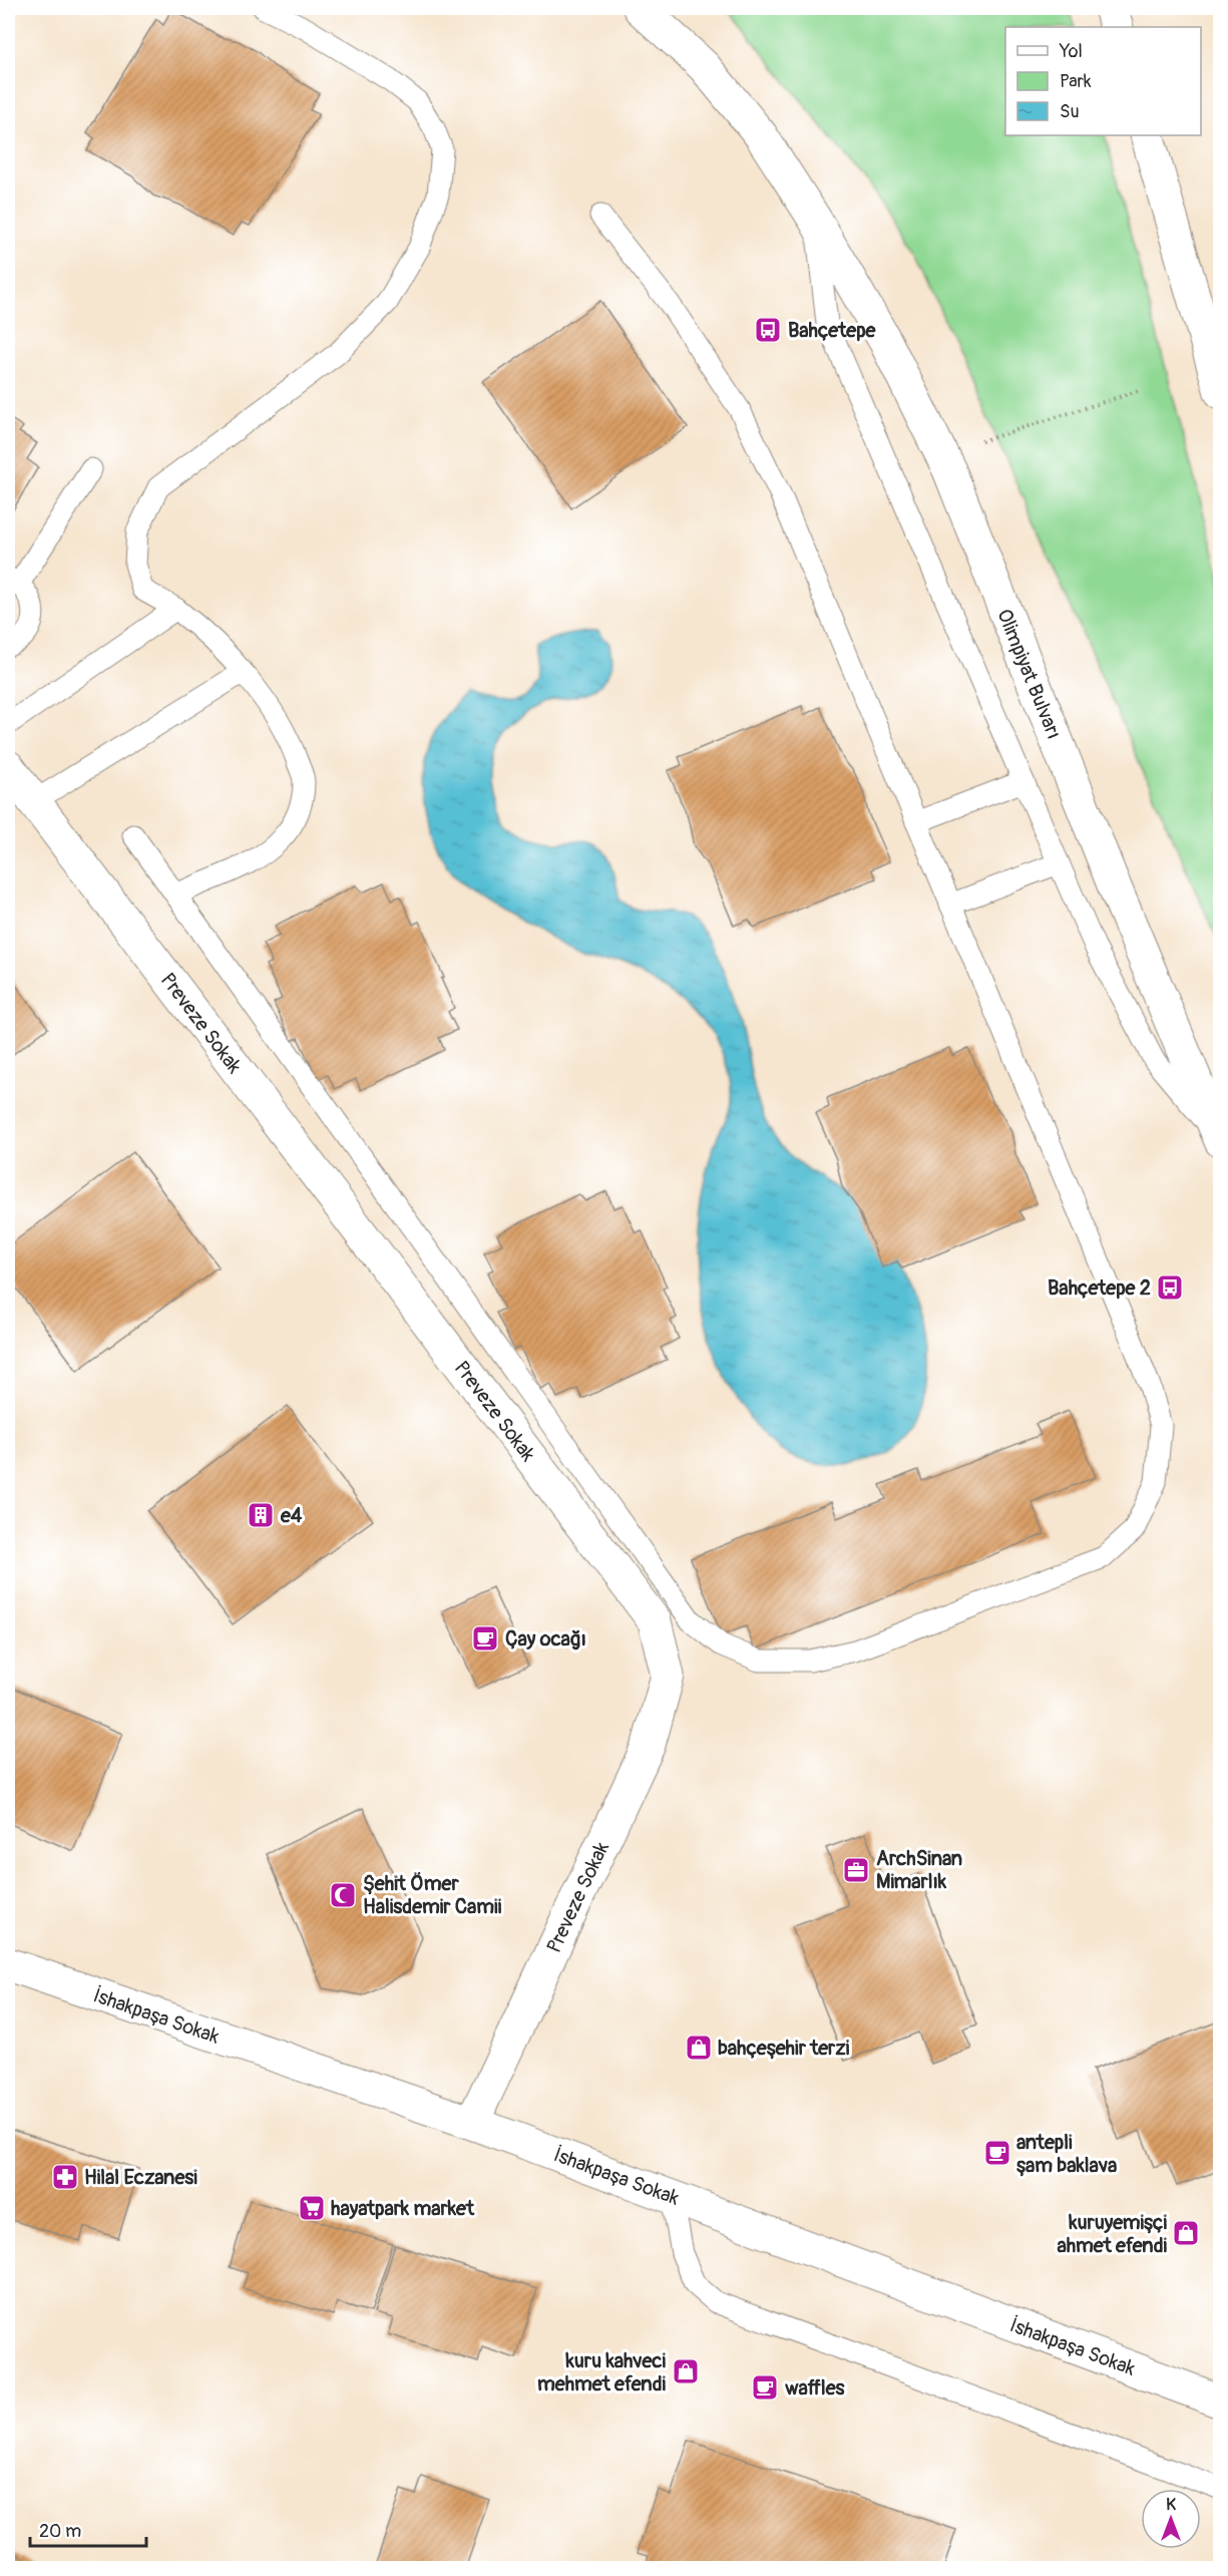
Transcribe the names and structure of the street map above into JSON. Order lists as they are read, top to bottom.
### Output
{
  "streets": {
    "main road": ["Olimpiyat Bulvarı", "Preveze Sokak", "İshakpaşa Sokak"]
  },
  "crossings": [
    ["Preveze Sokak", "İshakpaşa Sokak"]
  ],
  "places": {
    "bus stop": ["Bahçetepe", "Bahçetepe 2"],
    "building": ["e4"],
    "cafe": ["Çay ocağı", "antepli şam baklava", "waffles"],
    "office": ["ArchSinan Mimarlık"],
    "mosque": ["Şehit Ömer Halisdemir Camii"],
    "shop": ["bahçeşehir terzi", "kuruyemişçi ahmet efendi", "kuru kahveci mehmet efendi"],
    "pharmacy": ["Hilal Eczanesi"],
    "supermarket": ["hayatpark market"]
  },
  "legend": ["Yol", "Park", "Su"],
  "scale_bar": "20 m",
  "north": "top"
}
